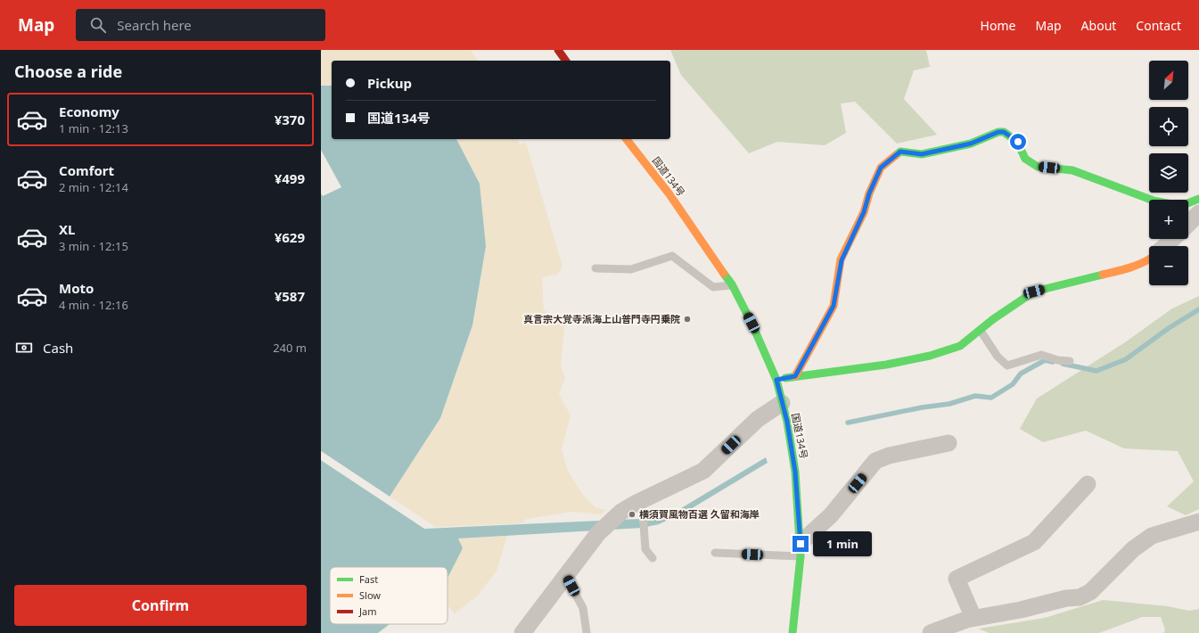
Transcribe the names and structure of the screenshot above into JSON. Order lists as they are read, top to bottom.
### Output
{
  "streets": {
    "main road": ["国道134号"]
  },
  "places": ["真言宗大覚寺派海上山普門寺円乗院", "横須賀風物百選 久留和海岸"],
  "legend": ["Fast", "Slow", "Jam"],
  "north": "top right",
  "page": {
    "header": "Map",
    "search": "Search here",
    "nav": [
      "Home",
      "Map",
      "About",
      "Contact"
    ],
    "heading": "Choose a ride",
    "map_buttons": ["+", "−"],
    "banner": ["Pickup", "国道134号"],
    "list": [
      {
        "name": "Economy",
        "note": "1 min · 12:13",
        "value": "¥370"
      },
      {
        "name": "Comfort",
        "note": "2 min · 12:14",
        "value": "¥499"
      },
      {
        "name": "XL",
        "note": "3 min · 12:15",
        "value": "¥629"
      },
      {
        "name": "Moto",
        "note": "4 min · 12:16",
        "value": "¥587"
      }
    ],
    "pay": ["Cash", "240 m"],
    "bubble": "1 min",
    "buttons": "Confirm"
  }
}
